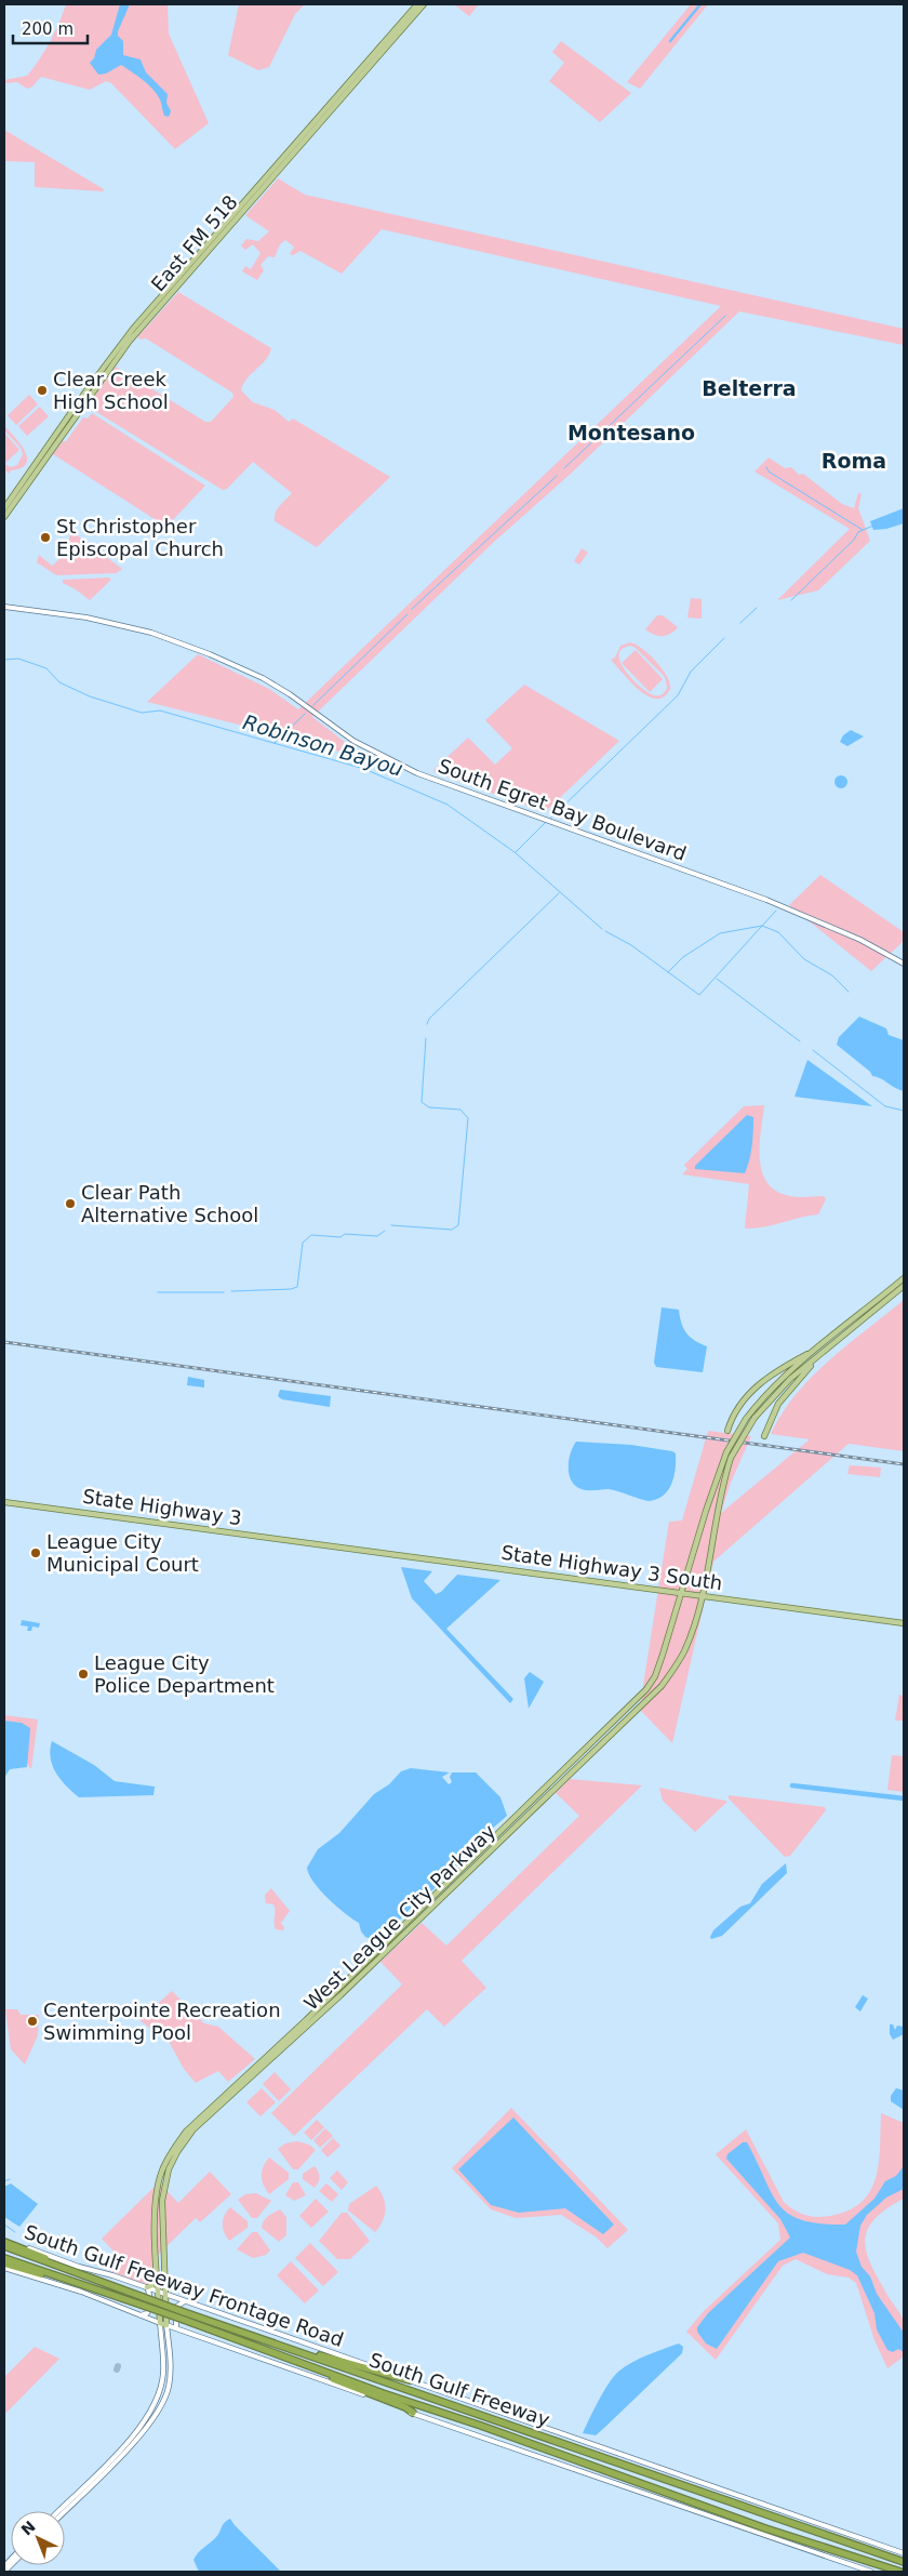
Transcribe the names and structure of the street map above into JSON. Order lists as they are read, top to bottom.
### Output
{
  "streets": {
    "highway": ["South Gulf Freeway"],
    "main road": [
      "East FM 518",
      "South Egret Bay Boulevard",
      "State Highway 3",
      "State Highway 3 South",
      "West League City Parkway",
      "South Gulf Freeway Frontage Road"
    ]
  },
  "crossings": [
    ["State Highway 3", "State Highway 3 South"],
    ["State Highway 3 South", "West League City Parkway"],
    ["West League City Parkway", "South Gulf Freeway Frontage Road"]
  ],
  "districts": ["Belterra", "Montesano", "Roma"],
  "water": ["Robinson Bayou"],
  "places": [
    "Clear Creek High School",
    "St Christopher Episcopal Church",
    "Clear Path Alternative School",
    "League City Municipal Court",
    "League City Police Department",
    "Centerpointe Recreation Swimming Pool"
  ],
  "scale_bar": "200 m",
  "north": "top left"
}
